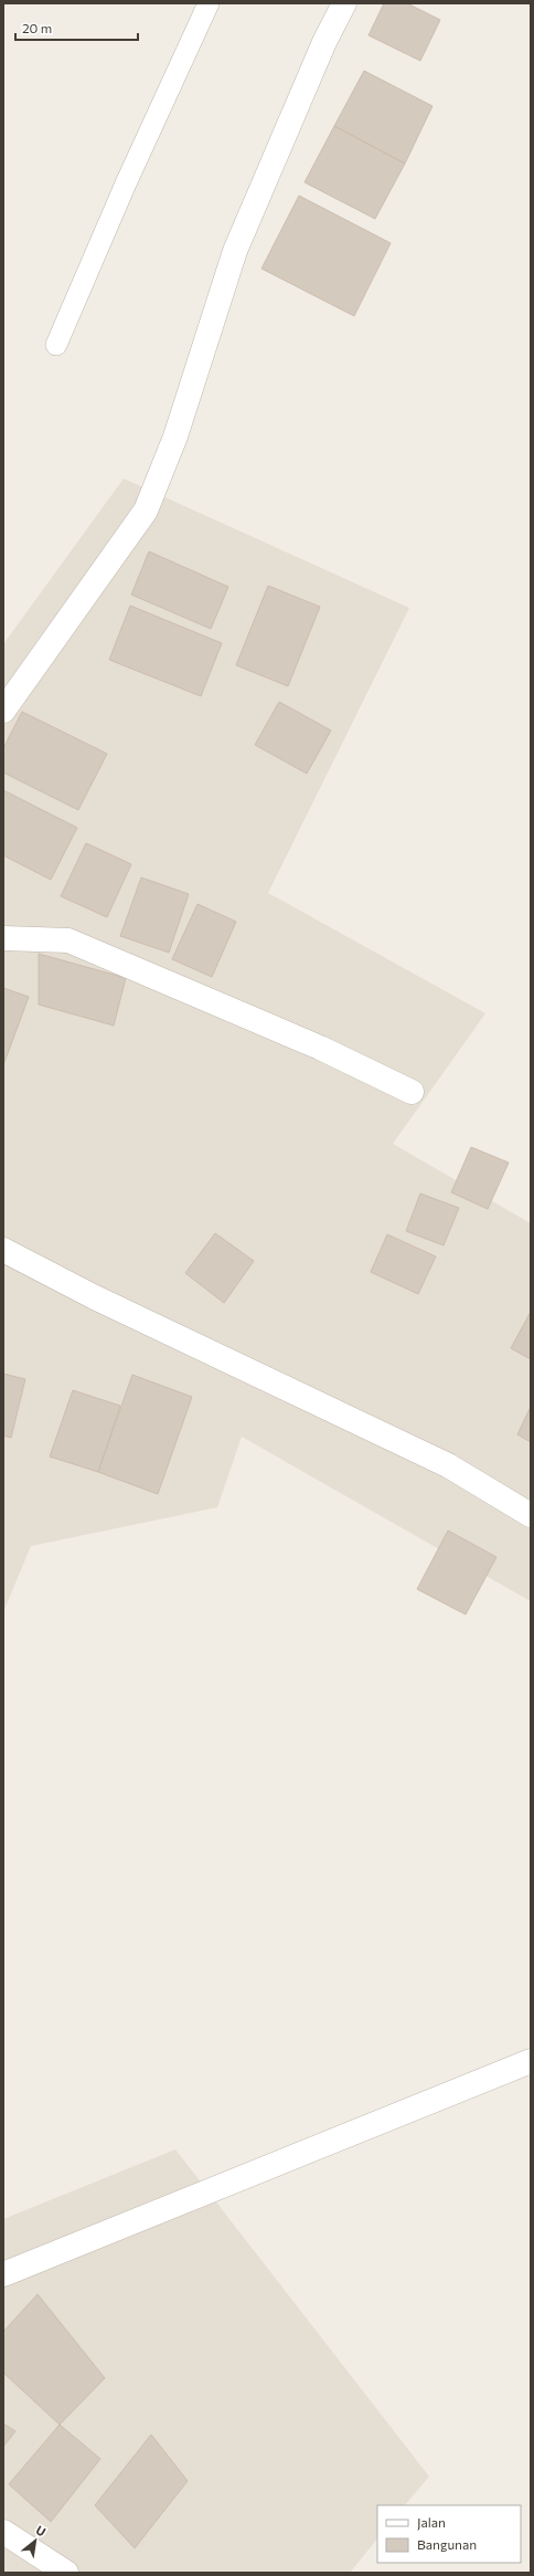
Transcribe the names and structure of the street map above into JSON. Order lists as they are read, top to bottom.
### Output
{
  "legend": ["Jalan", "Bangunan"],
  "scale_bar": "20 m",
  "north": "top right"
}
